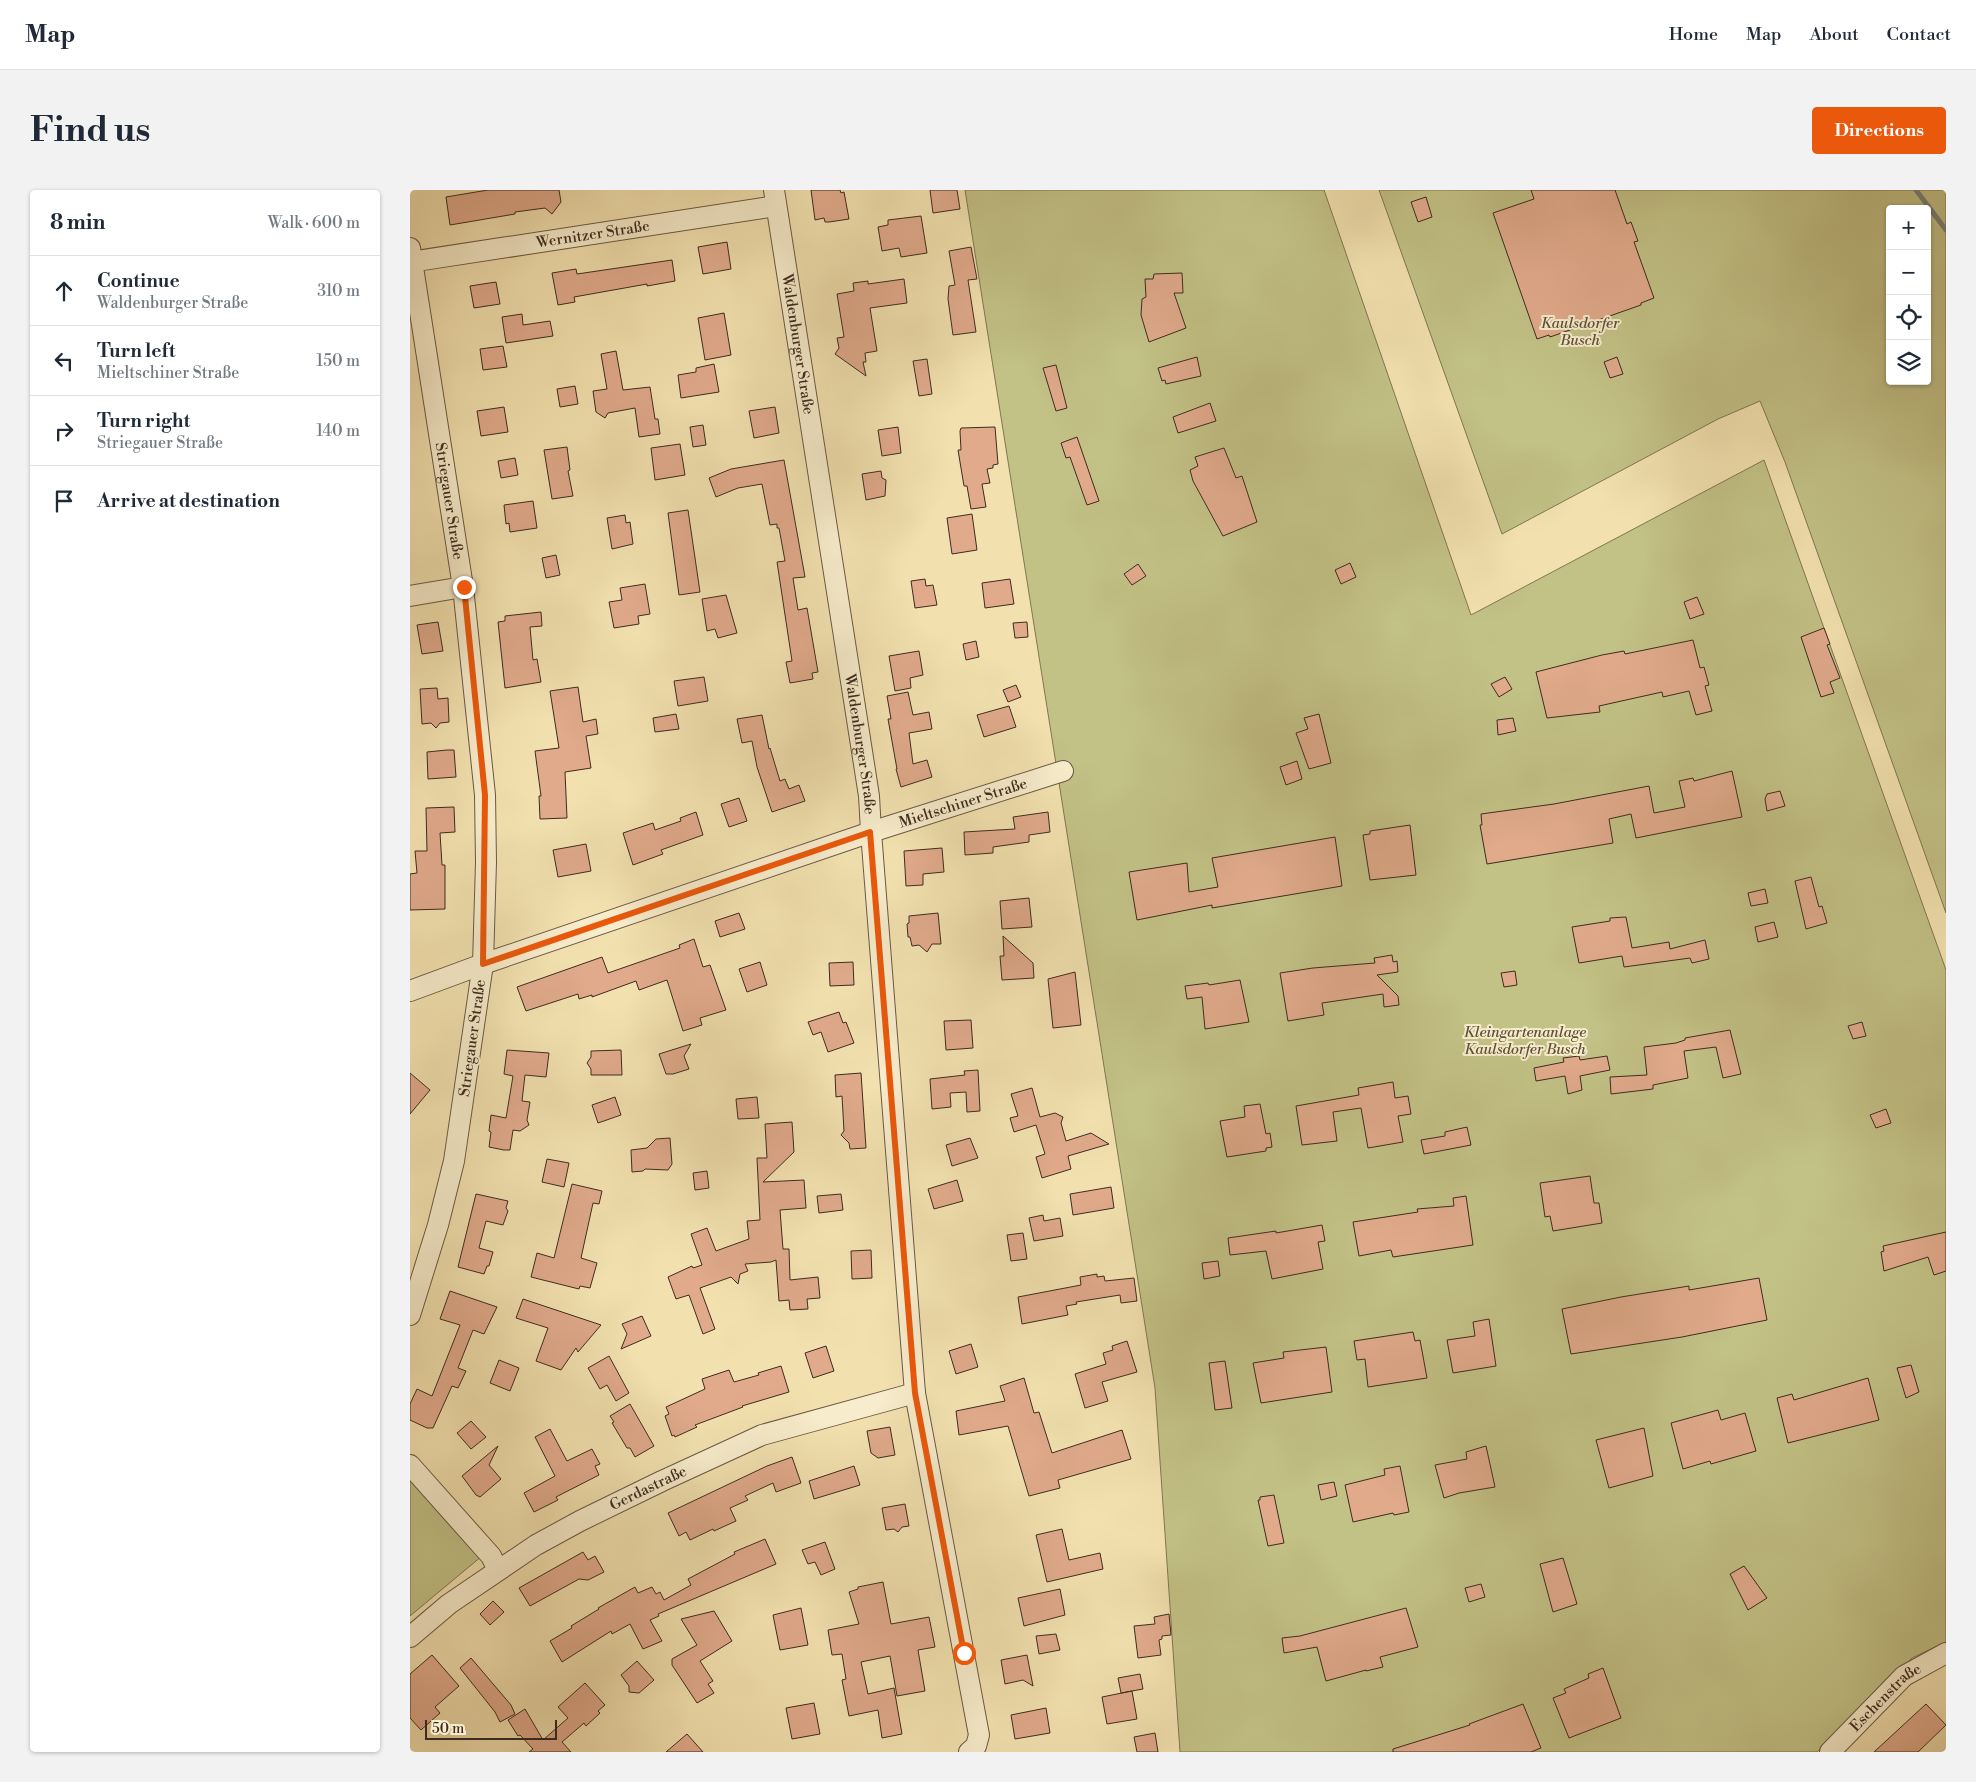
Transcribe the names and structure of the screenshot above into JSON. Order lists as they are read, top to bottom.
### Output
{
  "streets": {
    "street": [
      "Wernitzer Straße",
      "Waldenburger Straße",
      "Striegauer Straße",
      "Mieltschiner Straße",
      "Gerdastraße",
      "Eschenstraße"
    ]
  },
  "crossings": [
    ["Wernitzer Straße", "Waldenburger Straße"],
    ["Wernitzer Straße", "Striegauer Straße"],
    ["Waldenburger Straße", "Mieltschiner Straße"],
    ["Waldenburger Straße", "Gerdastraße"],
    ["Striegauer Straße", "Mieltschiner Straße"]
  ],
  "parks": ["Kaulsdorfer Busch", "Kleingartenanlage Kaulsdorfer Busch"],
  "scale_bar": "50 m",
  "page": {
    "header": "Map",
    "nav": [
      "Home",
      "Map",
      "About",
      "Contact"
    ],
    "buttons": "Directions",
    "title": "Find us",
    "heading": ["8 min", "Walk · 600 m"],
    "map_buttons": ["+", "−"],
    "list": [
      ["Continue", "Waldenburger Straße", "310 m"],
      ["Turn left", "Mieltschiner Straße", "150 m"],
      ["Turn right", "Striegauer Straße", "140 m"],
      "Arrive at destination"
    ],
    "scale": "50 m"
  }
}
